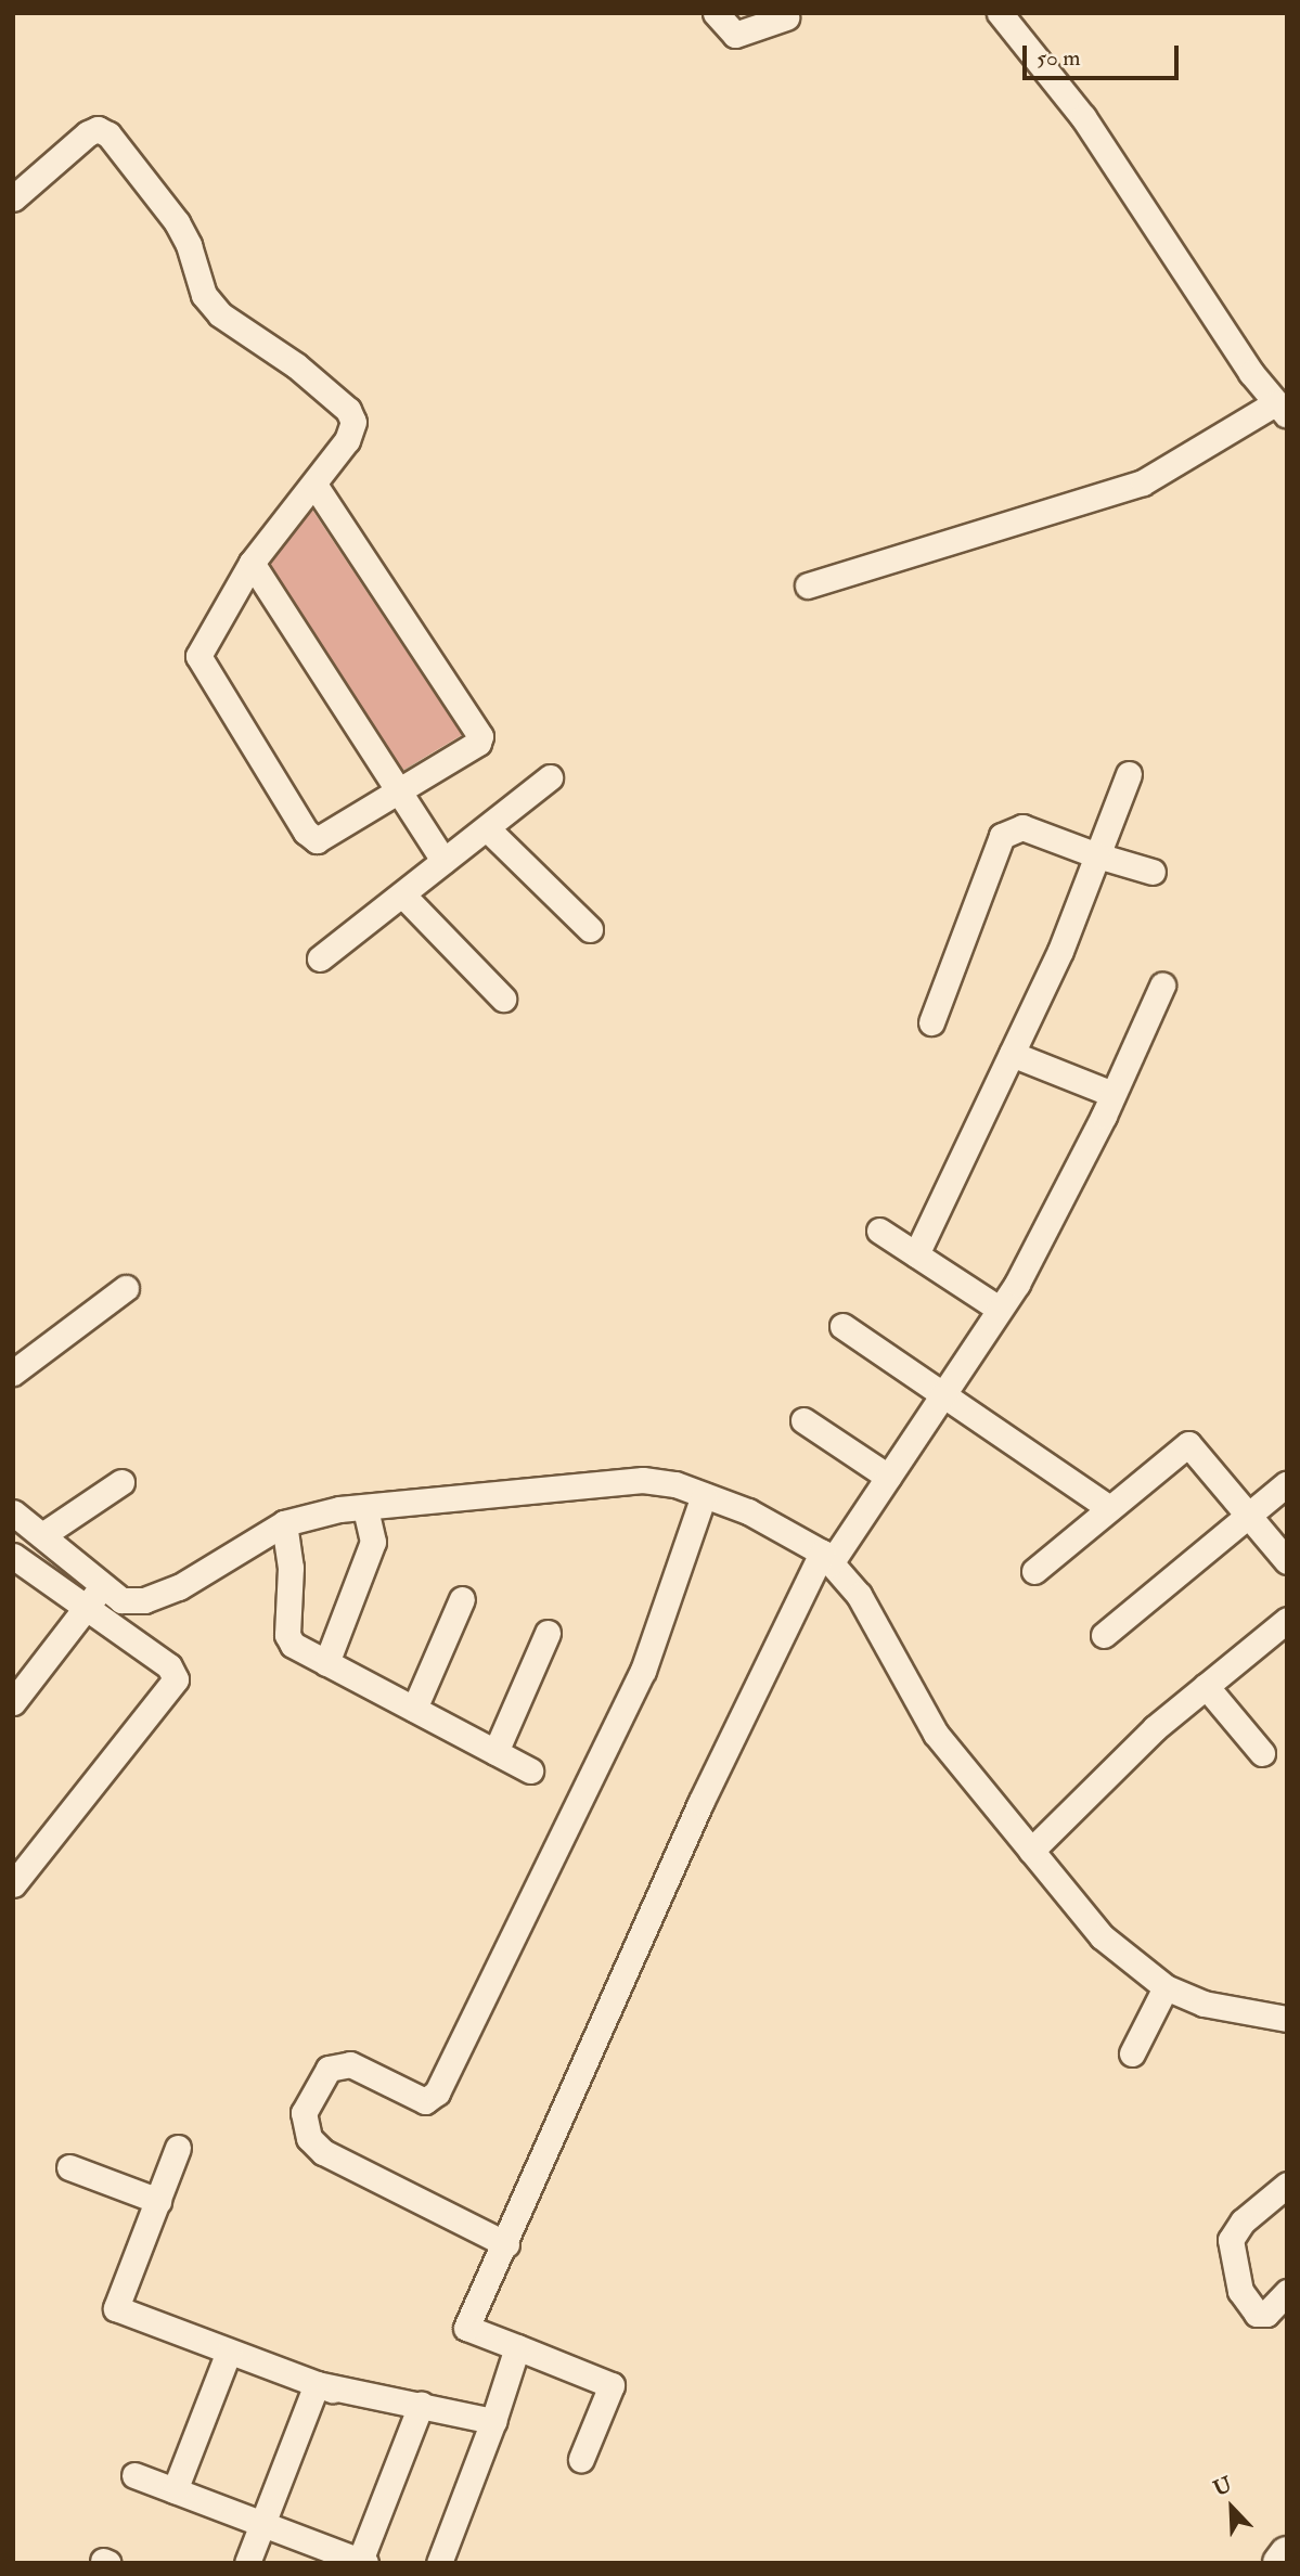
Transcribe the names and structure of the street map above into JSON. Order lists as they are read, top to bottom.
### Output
{
  "scale_bar": "50 m",
  "north": "top left"
}
